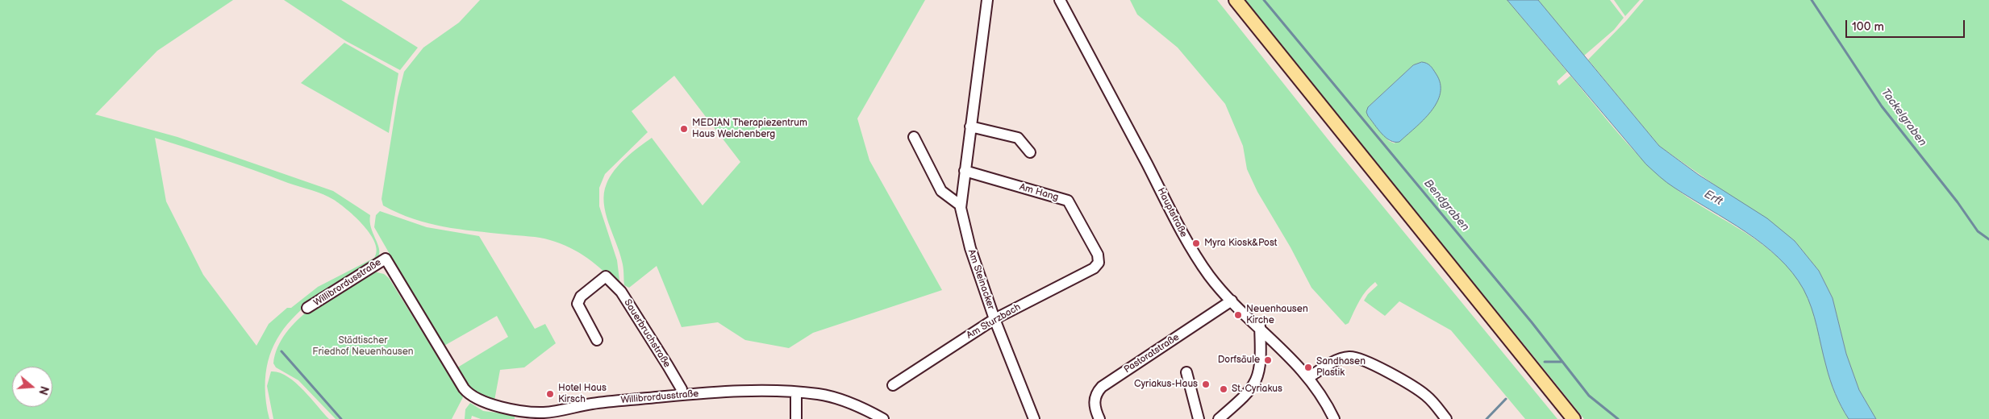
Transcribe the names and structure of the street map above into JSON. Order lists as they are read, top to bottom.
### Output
{
  "streets": {
    "street": [
      "Am Hang",
      "Hauptstraße",
      "Am Steinacker",
      "Willibrordusstraße",
      "Am Sturzbach",
      "Sauerbruchstraße",
      "Pastoratstraße"
    ]
  },
  "crossings": [
    ["Am Hang", "Am Steinacker"],
    ["Am Hang", "Am Sturzbach"],
    ["Hauptstraße", "Pastoratstraße"],
    ["Am Steinacker", "Am Sturzbach"],
    ["Willibrordusstraße", "Sauerbruchstraße"]
  ],
  "water": ["Tackelgraben", "Erft", "Bendgraben"],
  "parks": ["Städtischer Friedhof Neuenhausen"],
  "places": [
    "MEDIAN Therapiezentrum Haus Welchenberg",
    "Myra Kiosk&Post",
    "Neuenhausen Kirche",
    "Dorfsäule",
    "Sandhasen Plastik",
    "Cyriakus-Haus",
    "St. Cyriakus",
    "Hotel Haus Kirsch"
  ],
  "scale_bar": "100 m",
  "north": "right"
}
